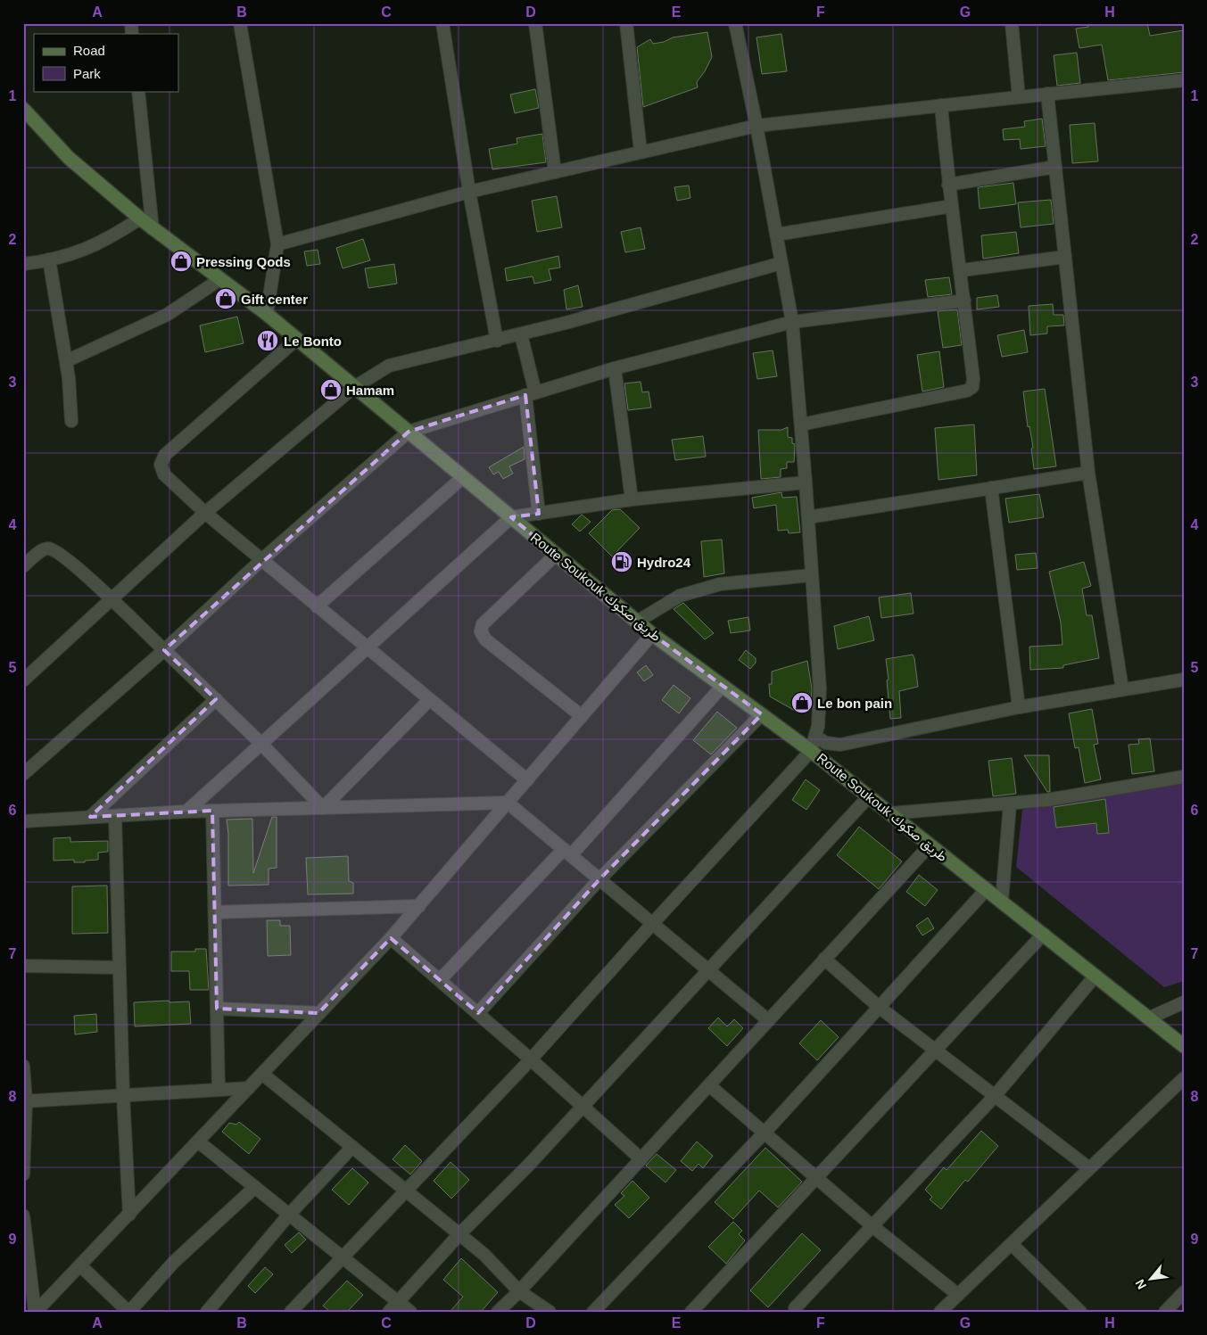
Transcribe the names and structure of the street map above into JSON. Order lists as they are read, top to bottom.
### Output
{
  "streets": {
    "street": ["Route Soukouk طريق صكوك"]
  },
  "places": {
    "shop": [
      "Pressing Qods",
      "Gift center",
      "Hamam",
      "Le bon pain"
    ],
    "restaurant": ["Le Bonto"],
    "fuel station": ["Hydro24"]
  },
  "legend": ["Road", "Park"],
  "north": "bottom left",
  "grid": {
    "columns": [
      "A",
      "B",
      "C",
      "D",
      "E",
      "F",
      "G",
      "H"
    ],
    "rows": [
      "1",
      "2",
      "3",
      "4",
      "5",
      "6",
      "7",
      "8",
      "9"
    ]
  }
}
